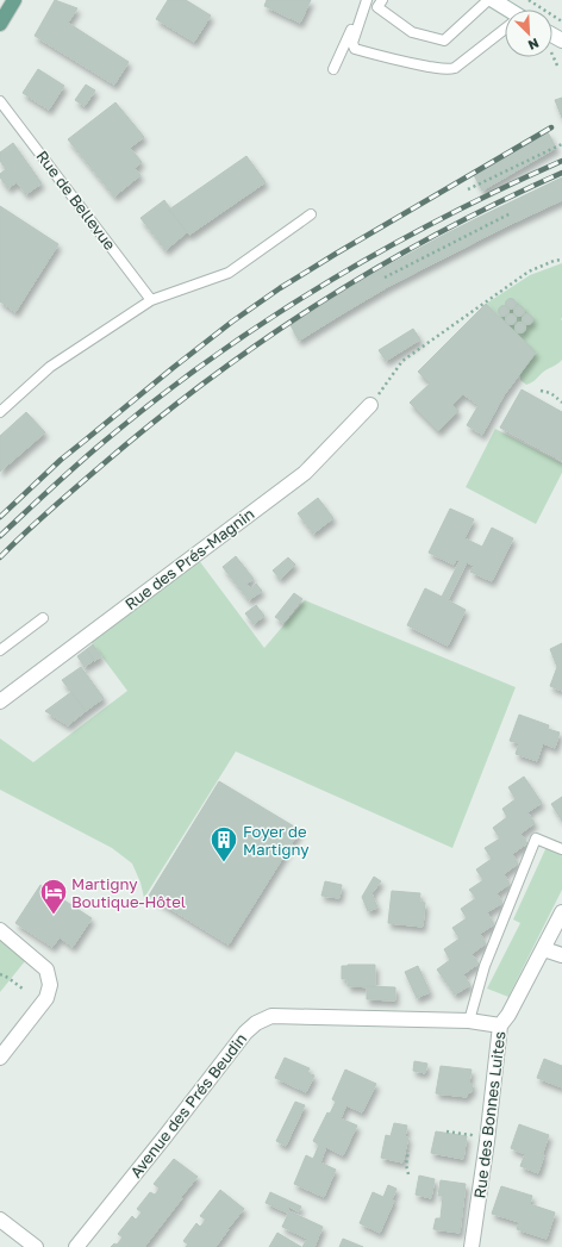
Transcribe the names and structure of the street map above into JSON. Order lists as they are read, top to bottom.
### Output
{
  "streets": {
    "street": ["Rue des Prés-Magnin", "Avenue des Prés Beudin", "Rue des Bonnes Luites"],
    "lane": ["Rue de Bellevue"]
  },
  "crossings": [
    ["Avenue des Prés Beudin", "Rue des Bonnes Luites"]
  ],
  "places": {
    "building": ["Foyer de Martigny"],
    "hotel": ["Martigny Boutique-Hôtel"]
  },
  "north": "bottom right"
}
